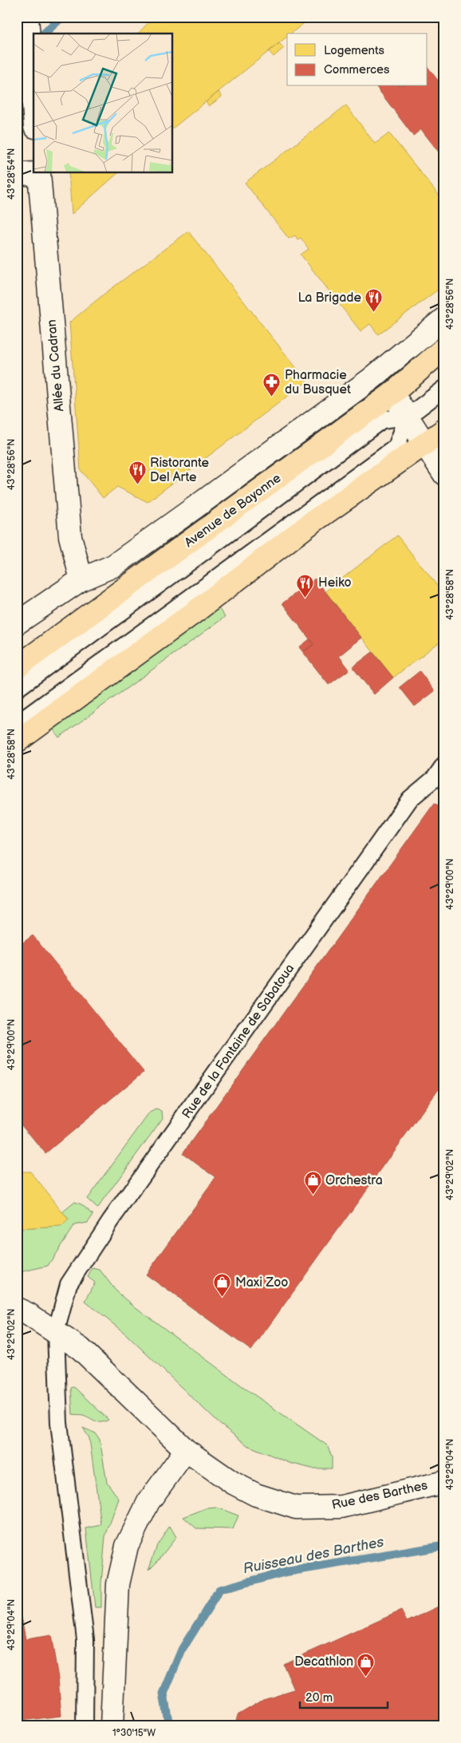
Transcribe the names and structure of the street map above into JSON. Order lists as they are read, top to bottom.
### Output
{
  "streets": {
    "main road": ["Avenue de Bayonne"],
    "street": ["Allée du Cadran", "Rue des Barthes"],
    "lane": ["Rue de la Fontaine de Sabatoua"]
  },
  "crossings": [
    ["Allée du Cadran", "Avenue de Bayonne"],
    ["Rue de la Fontaine de Sabatoua", "Rue des Barthes"]
  ],
  "water": ["Ruisseau des Barthes"],
  "places": {
    "restaurant": ["La Brigade", "Ristorante Del Arte", "Heiko"],
    "pharmacy": ["Pharmacie du Busquet"],
    "shop": ["Orchestra", "Maxi Zoo", "Decathlon"]
  },
  "legend": ["Logements", "Commerces"],
  "scale_bar": "20 m",
  "coordinates": [
    "43°28'54\"N",
    "43°28'56\"N",
    "43°28'58\"N",
    "43°29'00\"N",
    "43°29'02\"N",
    "43°29'04\"N",
    "1°30'15\"W"
  ]
}
